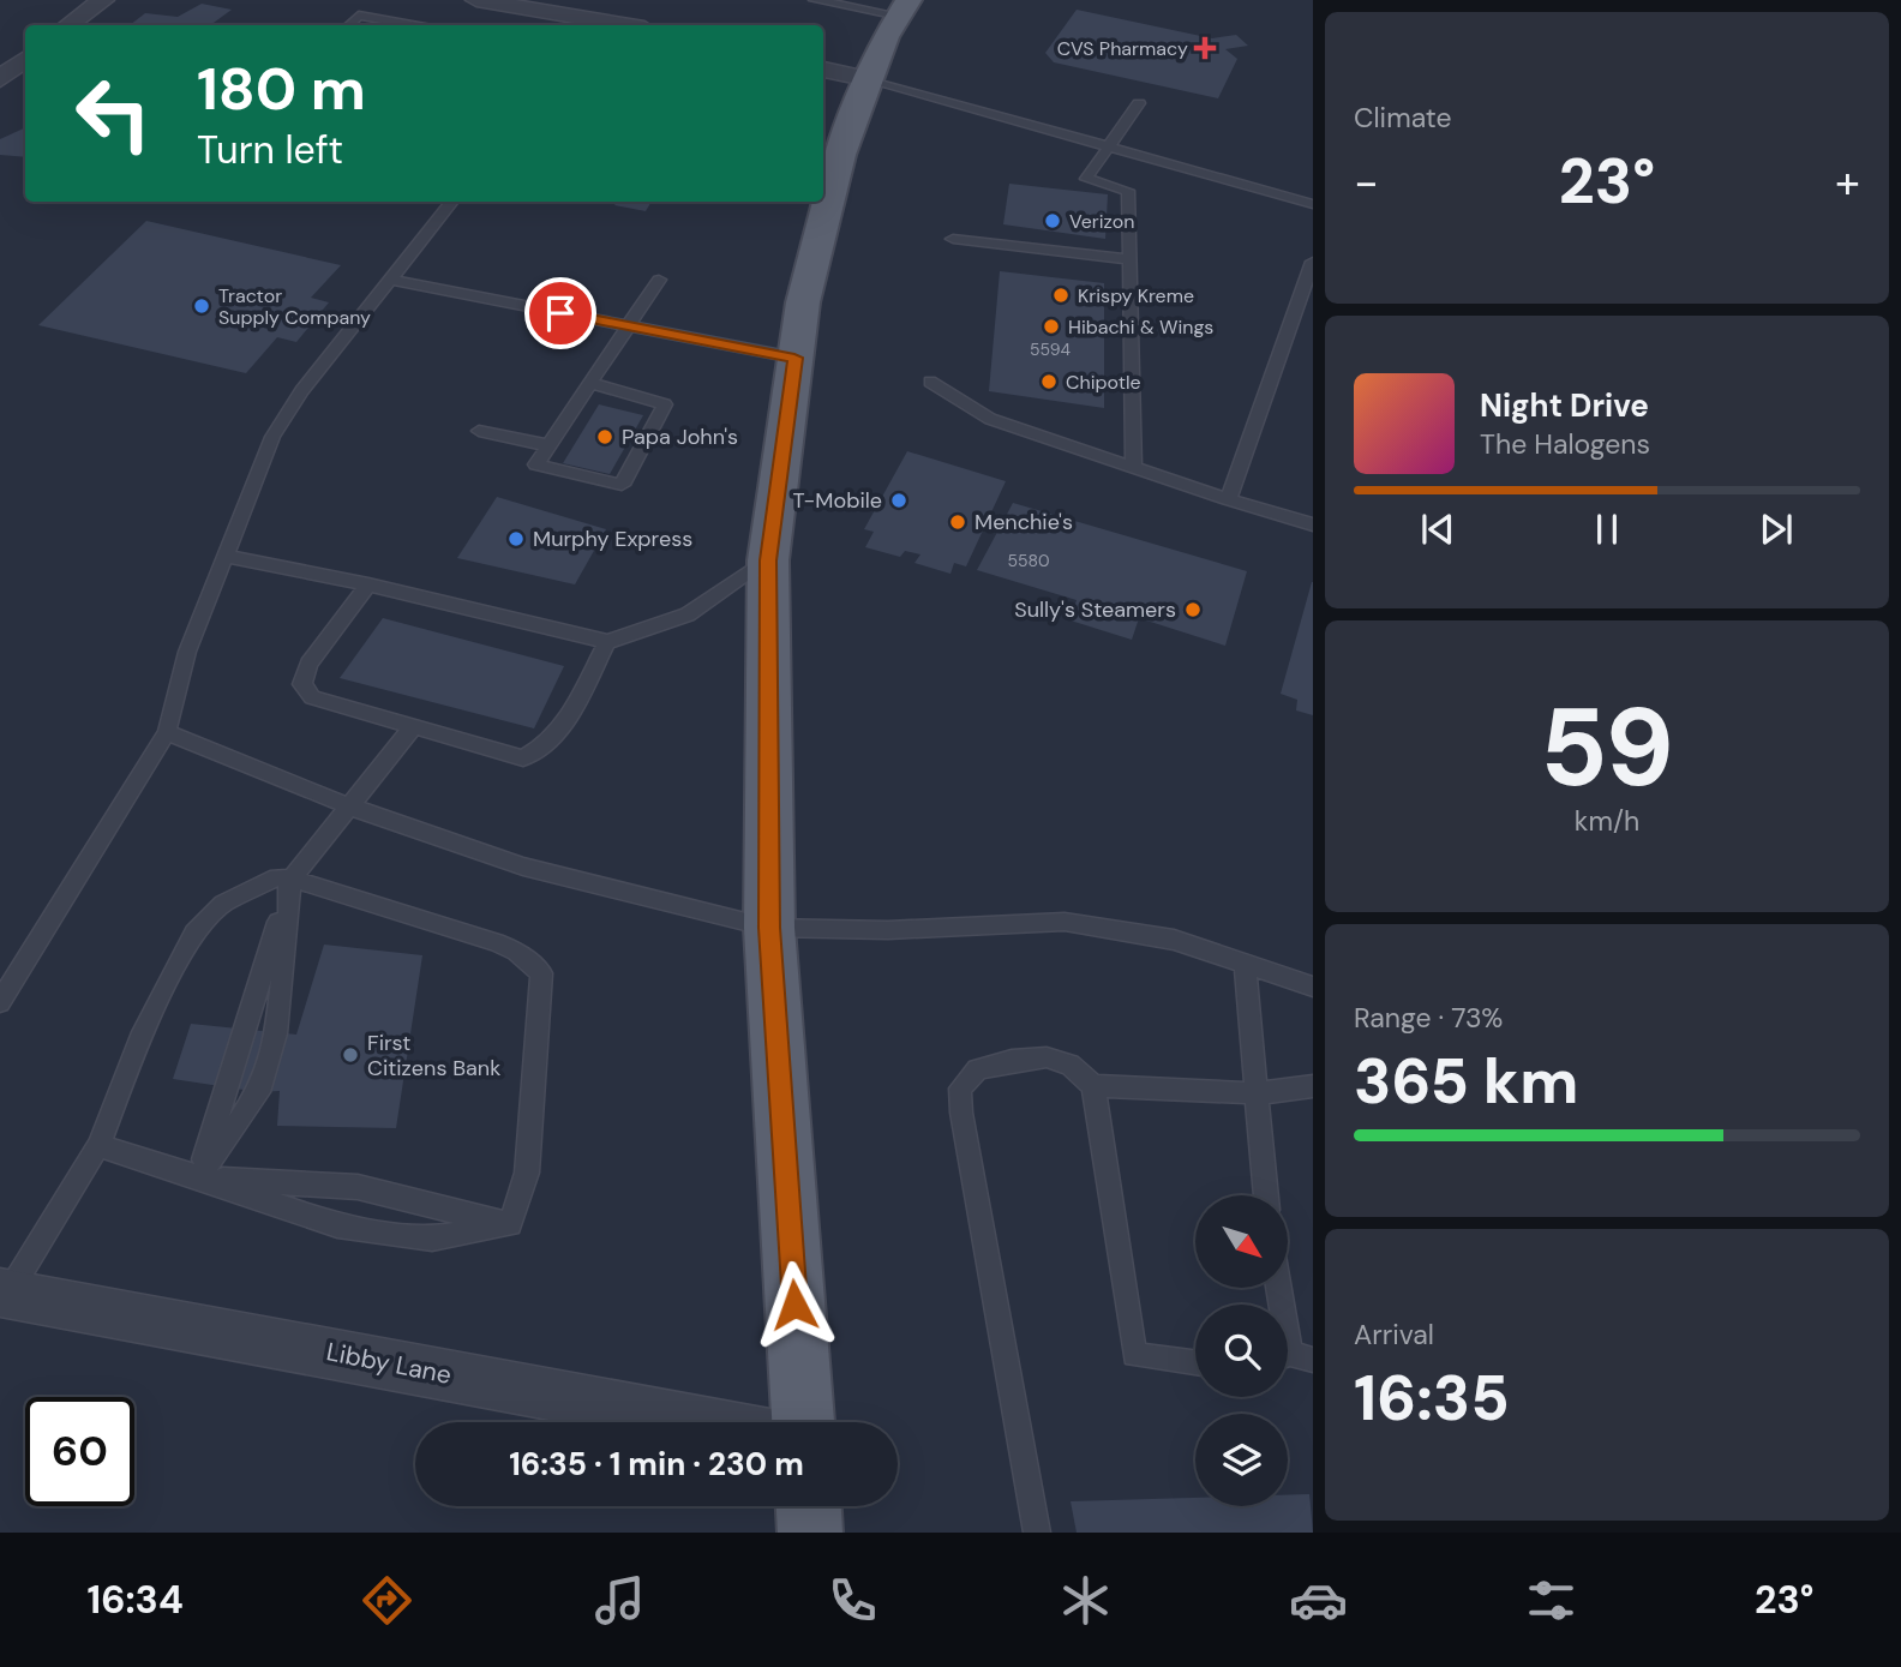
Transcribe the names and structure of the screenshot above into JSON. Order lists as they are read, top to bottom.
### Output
{
  "streets": {
    "street": ["Libby Lane"]
  },
  "places": {
    "health": ["CVS Pharmacy"],
    "other": [
      "Verizon",
      "Krispy Kreme",
      "Tractor Supply Company",
      "Hibachi & Wings",
      "Chipotle",
      "Papa John's",
      "T-Mobile",
      "Menchie's",
      "Murphy Express",
      "Sully's Steamers",
      "First Citizens Bank"
    ]
  },
  "house_numbers": ["5594", "5580"],
  "north": "bottom right",
  "page": {
    "tile": [
      "Climate",
      ["59", "km/h"],
      ["Range · 73%", "365 km"],
      ["Arrival", "16:35"]
    ],
    "turn": ["180 m", "Turn left"],
    "heat": ["−", "23°", "+"],
    "song": ["Night Drive", "The Halogens"],
    "limit": "60",
    "trip": "16:35 · 1 min · 230 m",
    "tabs": ["16:34", "23°"]
  }
}
